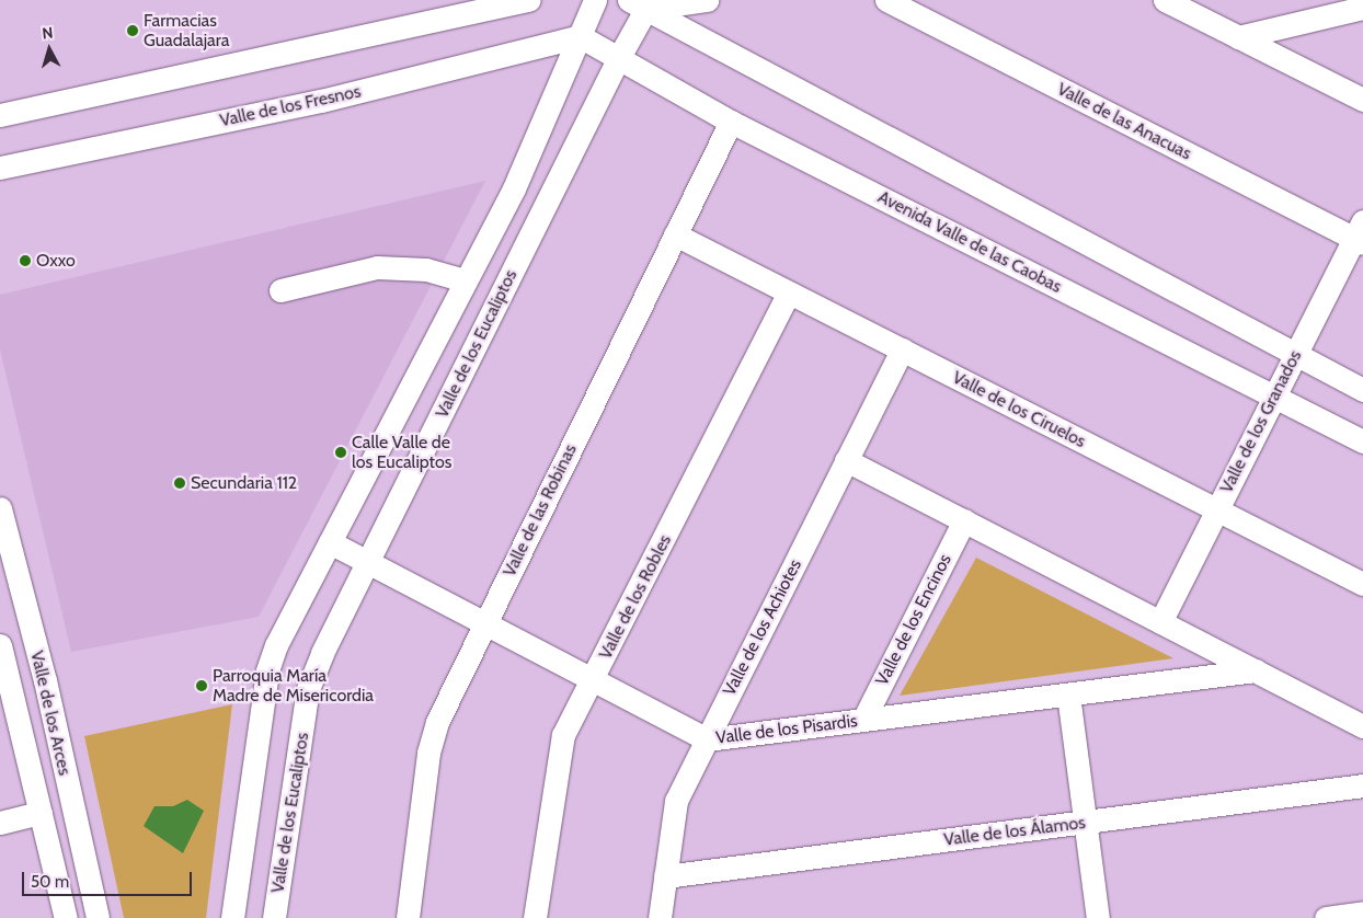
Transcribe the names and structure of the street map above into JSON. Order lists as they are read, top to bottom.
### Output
{
  "streets": {
    "street": [
      "Valle de los Fresnos",
      "Valle de las Anacuas",
      "Avenida Valle de las Caobas",
      "Valle de los Eucaliptos",
      "Valle de los Ciruelos",
      "Valle de los Granados",
      "Valle de las Robinas",
      "Valle de los Robles",
      "Valle de los Encinos",
      "Valle de los Achiotes",
      "Valle de los Arces",
      "Valle de los Pisardis",
      "Valle de los Álamos"
    ]
  },
  "crossings": [
    ["Valle de los Fresnos", "Avenida Valle de las Caobas"],
    ["Valle de los Fresnos", "Valle de los Eucaliptos"],
    ["Valle de las Anacuas", "Valle de los Granados"],
    ["Avenida Valle de las Caobas", "Valle de los Eucaliptos"],
    ["Avenida Valle de las Caobas", "Valle de los Granados"],
    ["Avenida Valle de las Caobas", "Valle de las Robinas"],
    ["Valle de los Eucaliptos", "Valle de los Pisardis"],
    ["Valle de los Ciruelos", "Valle de los Granados"],
    ["Valle de los Ciruelos", "Valle de las Robinas"],
    ["Valle de los Ciruelos", "Valle de los Robles"],
    ["Valle de los Ciruelos", "Valle de los Achiotes"],
    ["Valle de las Robinas", "Valle de los Pisardis"],
    ["Valle de los Robles", "Valle de los Pisardis"],
    ["Valle de los Encinos", "Valle de los Pisardis"],
    ["Valle de los Achiotes", "Valle de los Pisardis"],
    ["Valle de los Achiotes", "Valle de los Álamos"]
  ],
  "places": [
    "Farmacias Guadalajara",
    "Oxxo",
    "Calle Valle de los Eucaliptos",
    "Secundaria 112",
    "Parroquia María Madre de Misericordia"
  ],
  "scale_bar": "50 m",
  "north": "top"
}
